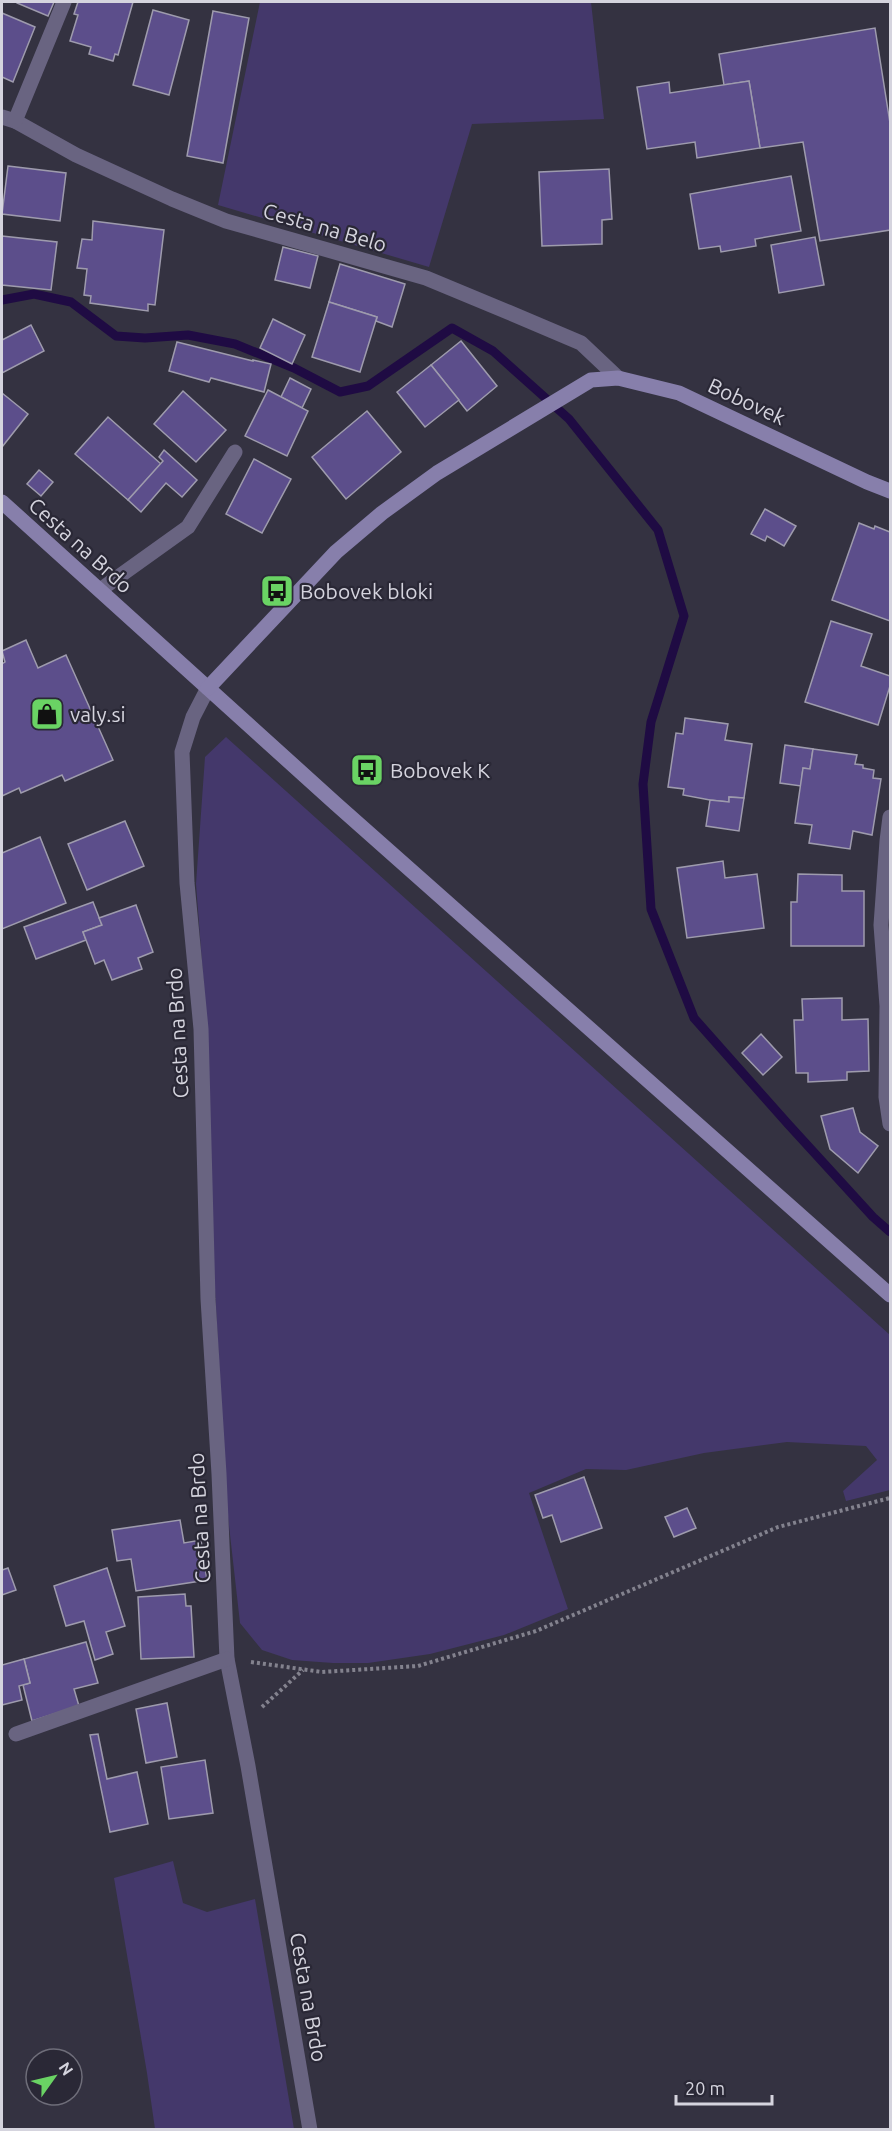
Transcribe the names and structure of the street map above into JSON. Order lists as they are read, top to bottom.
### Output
{
  "streets": {
    "street": ["Cesta na Belo", "Bobovek", "Cesta na Brdo"]
  },
  "crossings": [
    ["Cesta na Belo", "Bobovek"],
    ["Bobovek", "Cesta na Brdo"]
  ],
  "places": {
    "bus stop": ["Bobovek bloki", "Bobovek K"],
    "shop": ["valy.si"]
  },
  "scale_bar": "20 m",
  "north": "top right"
}
